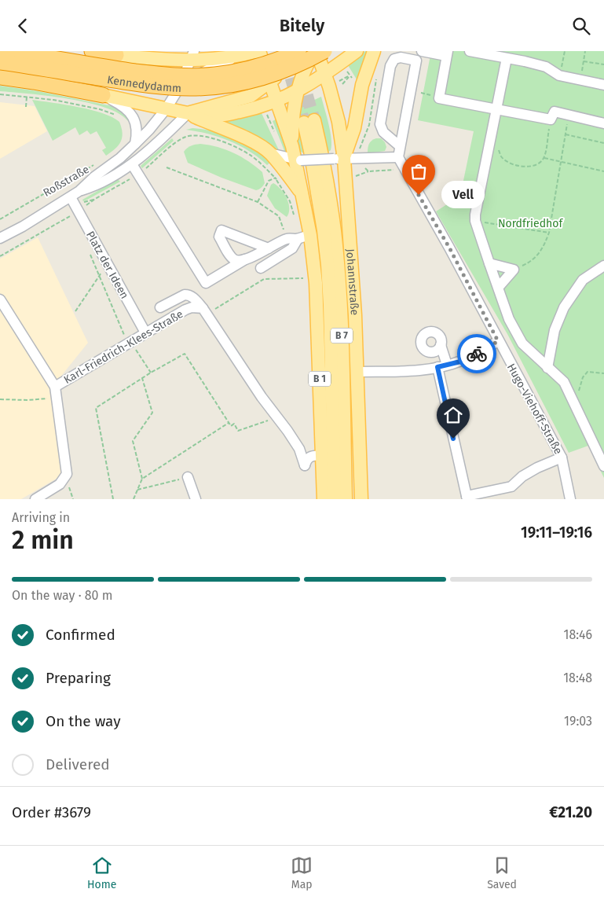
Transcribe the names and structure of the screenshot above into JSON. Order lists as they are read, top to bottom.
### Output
{
  "streets": {
    "highway": ["Kennedydamm", "B 1"],
    "main road": ["Johannstraße", "B 7"],
    "street": [
      "Roßstraße",
      "Platz der Ideen",
      "Karl-Friedrich-Klees-Straße",
      "Hugo-Viehoff-Straße"
    ]
  },
  "crossings": [
    ["Kennedydamm", "Roßstraße"],
    ["Kennedydamm", "B 1"],
    ["Roßstraße", "Platz der Ideen"],
    ["Roßstraße", "B 1"],
    ["Platz der Ideen", "Karl-Friedrich-Klees-Straße"]
  ],
  "parks": ["Nordfriedhof"],
  "places": ["Vell"],
  "page": {
    "header": "Bitely",
    "bubble": "Vell",
    "heading": ["2 min", "Arriving in", "19:11–19:16"],
    "panel": ["Order #3679", "€21.20"],
    "bar": "On the way · 80 m",
    "list": [
      ["Confirmed", "18:46"],
      ["Preparing", "18:48"],
      ["On the way", "19:03"],
      "Delivered"
    ],
    "tabs": ["Home", "Map", "Saved"]
  }
}
